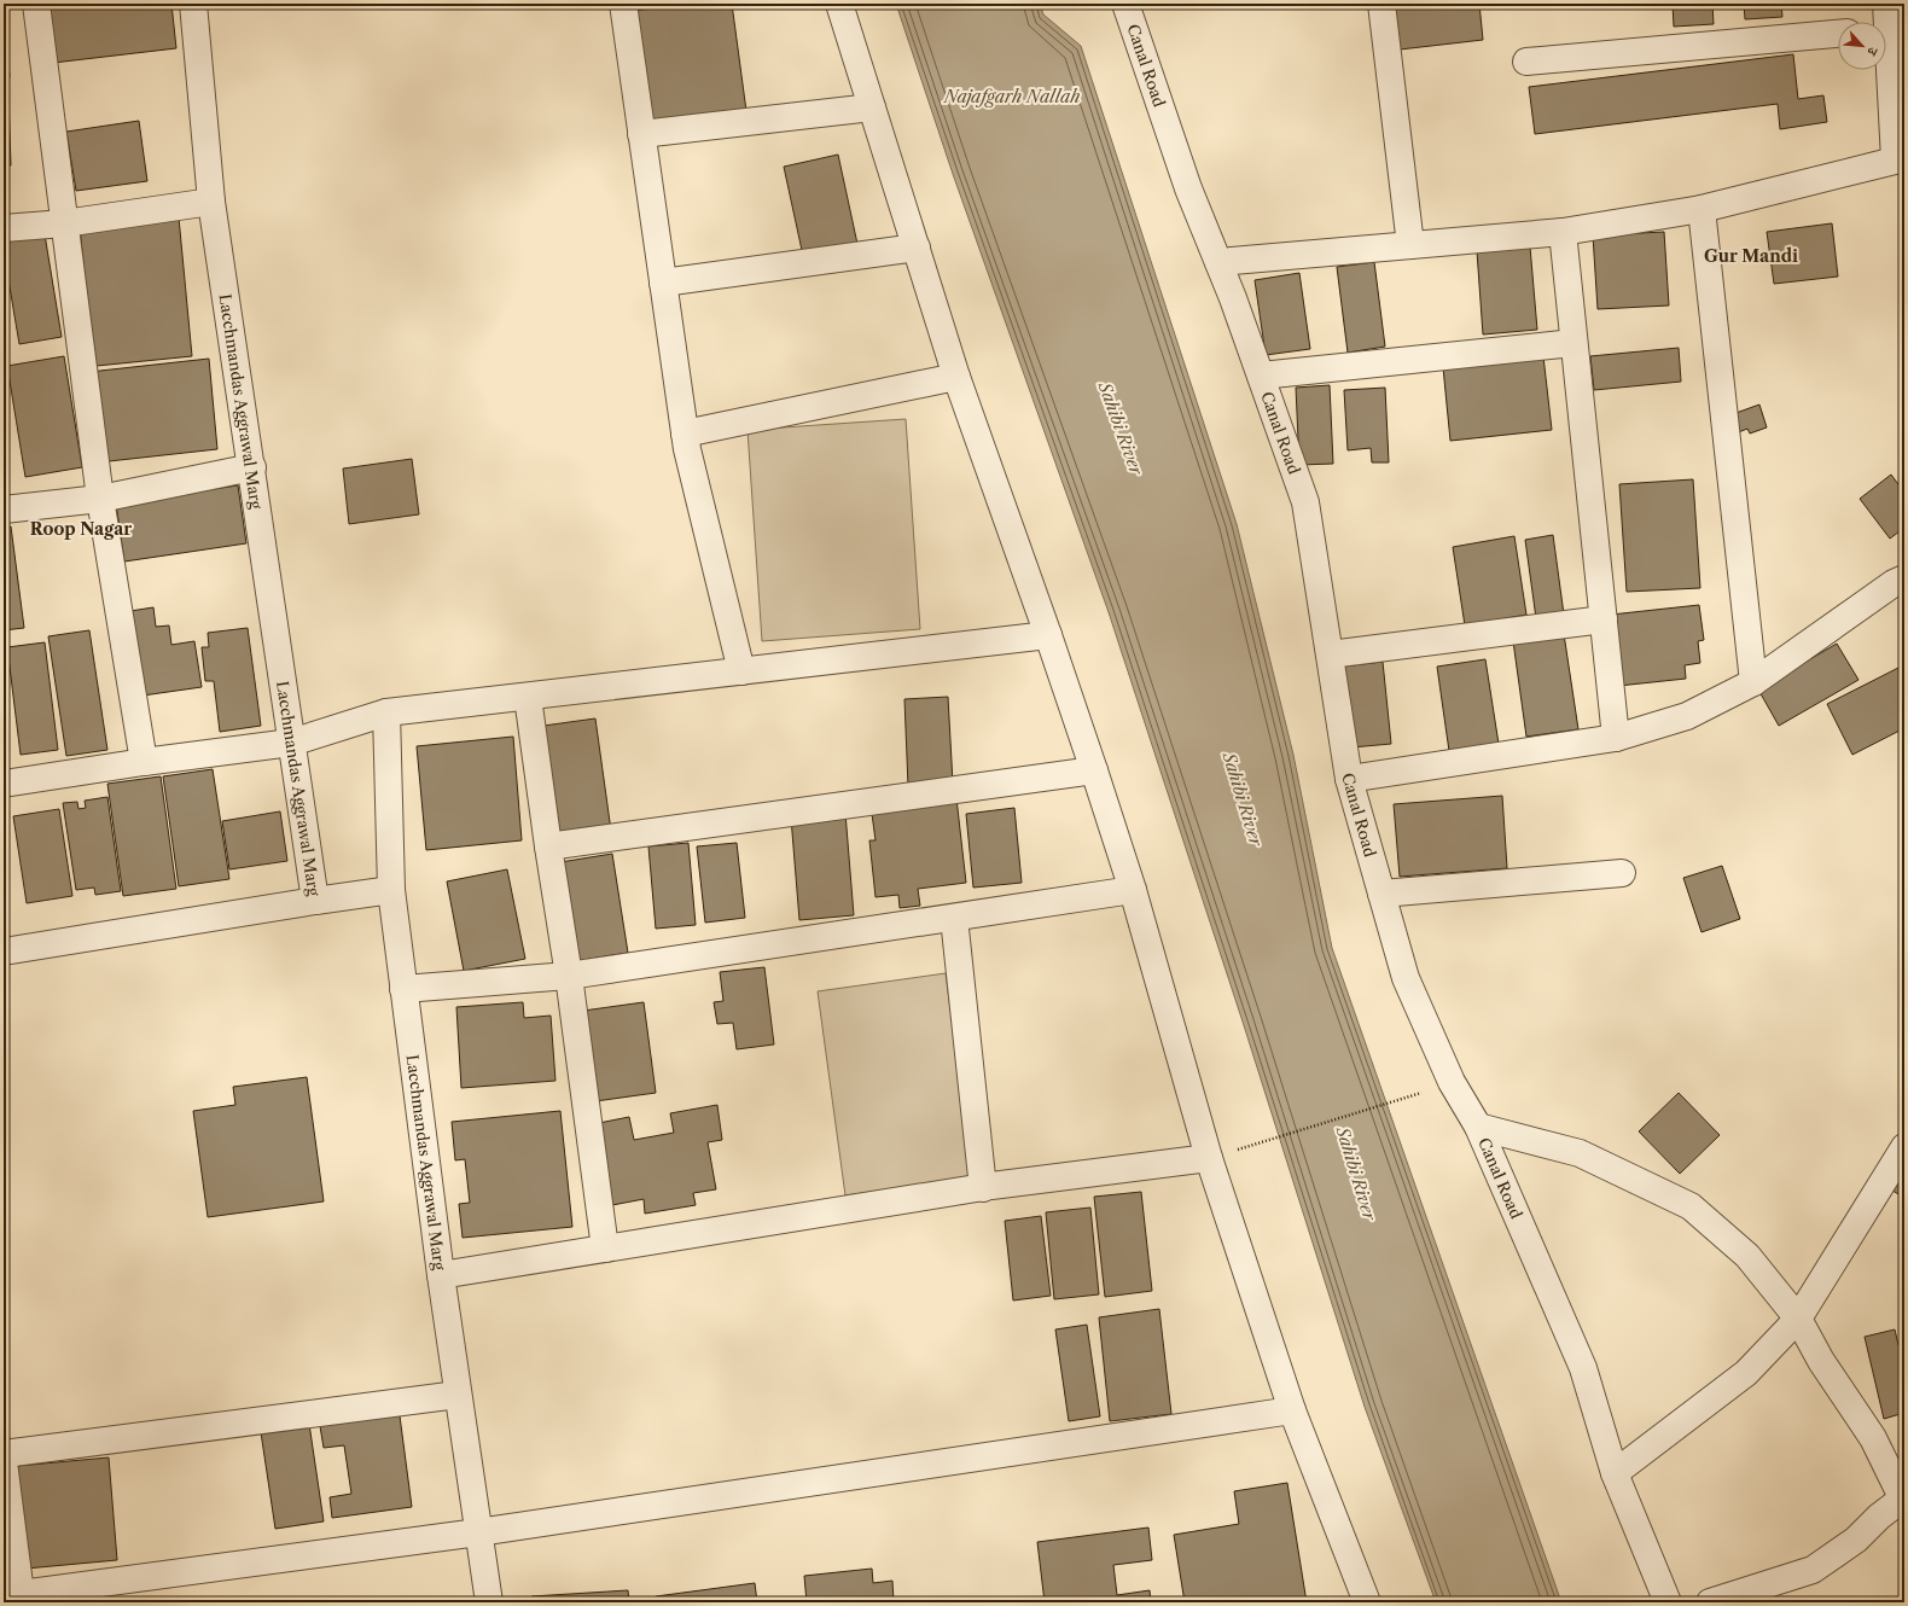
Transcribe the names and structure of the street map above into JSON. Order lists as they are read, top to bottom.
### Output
{
  "streets": {
    "street": ["Canal Road", "Lacchmandas Aggrawal Marg"]
  },
  "districts": ["Gur Mandi", "Roop Nagar"],
  "water": ["Najafgarh Nallah", "Sahibi River"],
  "north": "bottom right"
}
